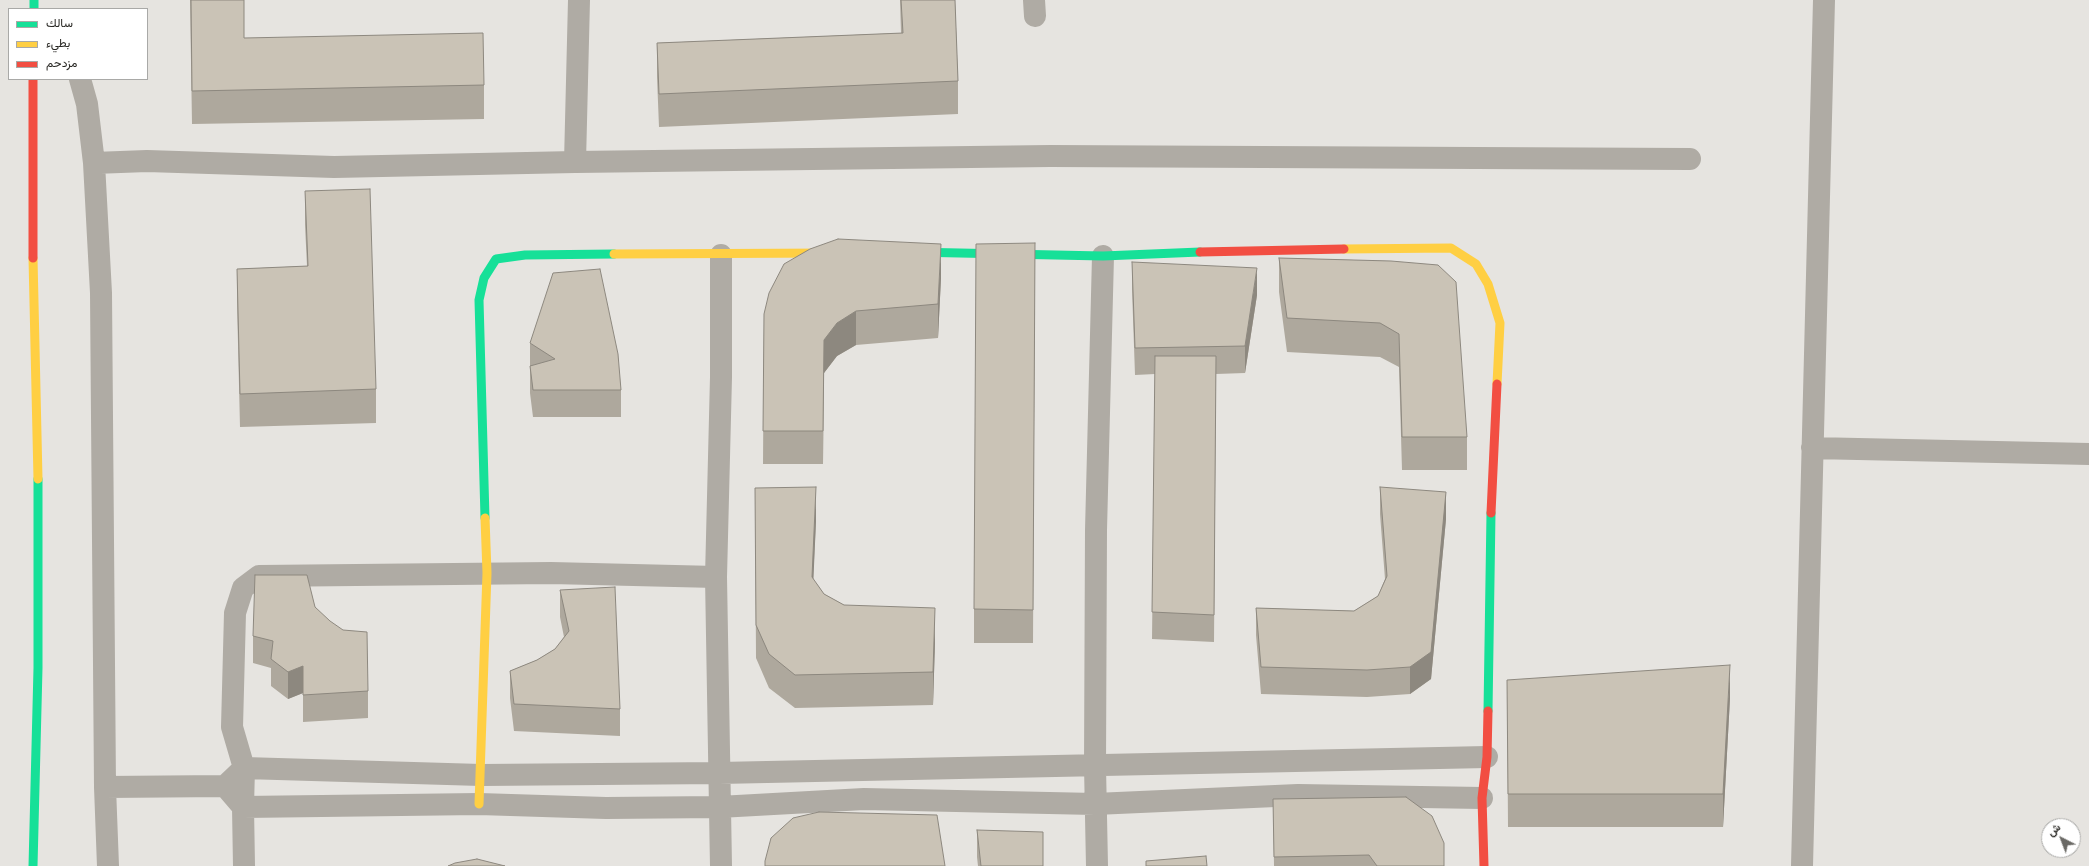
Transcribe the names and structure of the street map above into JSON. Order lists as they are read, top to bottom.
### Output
{
  "legend": ["سالك", "بطيء", "مزدحم"],
  "north": "top left"
}
